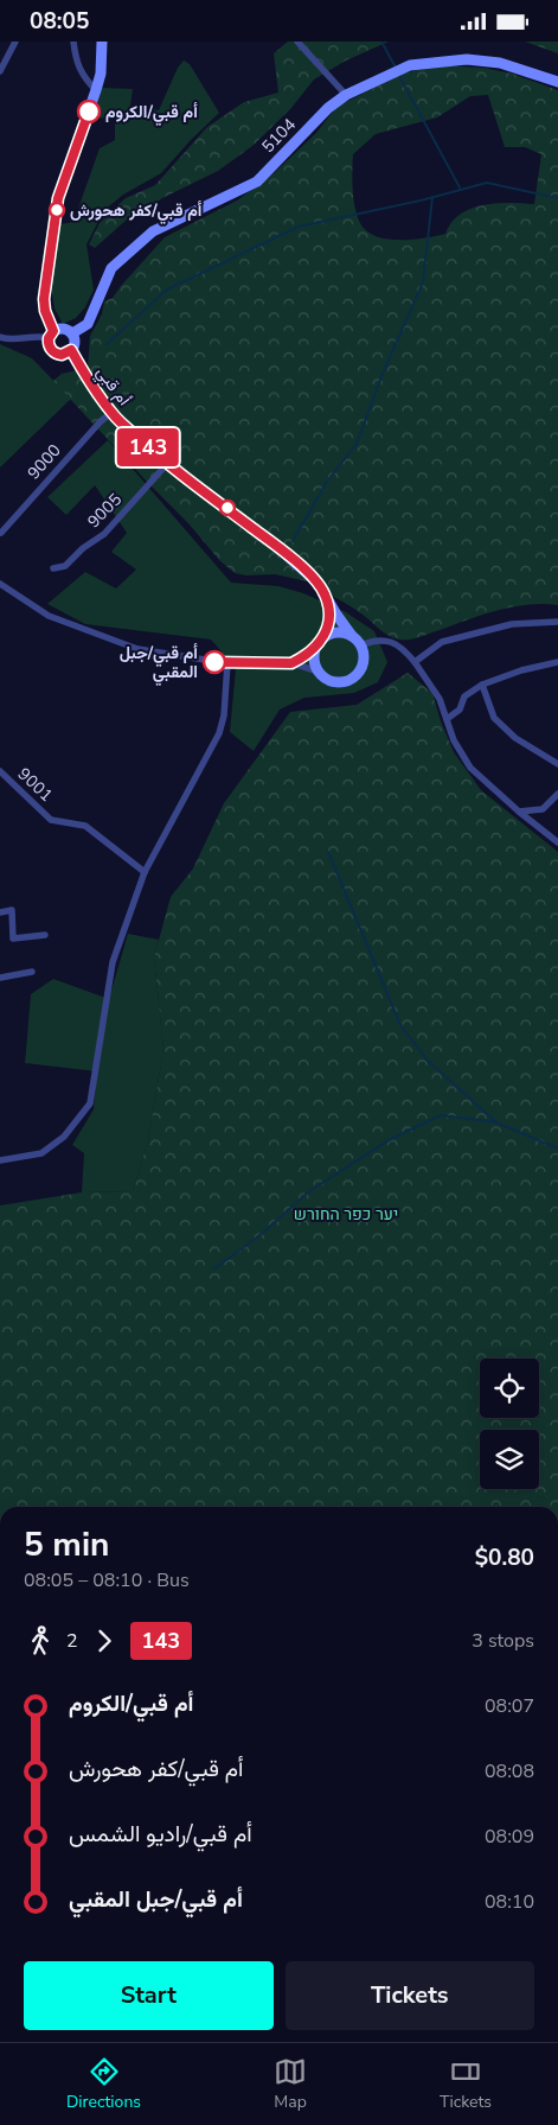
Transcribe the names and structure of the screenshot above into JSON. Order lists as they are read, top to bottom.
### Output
{
  "streets": {
    "street": [
      "5104",
      "أم قبي",
      "9000",
      "9005",
      "9001"
    ]
  },
  "crossings": [
    ["5104", "أم قبي"],
    ["أم قبي", "9000"],
    ["أم قبي", "9005"]
  ],
  "parks": ["יער כפר החורש"],
  "places": ["أم قبي/الكروم", "أم قبي/كفر هحورش", "أم قبي/جبل المقبي"],
  "lines": ["bus line 143"],
  "page": {
    "status": "08:05",
    "on_map": "143",
    "heading": ["5 min", "08:05 – 08:10 · Bus", "$0.80"],
    "legs": ["2", "143", "3 stops"],
    "list": [
      {
        "name": "أم قبي/الكروم",
        "value": "08:07"
      },
      {
        "name": "أم قبي/كفر هحورش",
        "value": "08:08"
      },
      {
        "name": "أم قبي/راديو الشمس",
        "value": "08:09"
      },
      {
        "name": "أم قبي/جبل المقبي",
        "value": "08:10"
      }
    ],
    "buttons": ["Start", "Tickets"],
    "tabs": ["Directions", "Map", "Tickets"]
  }
}
